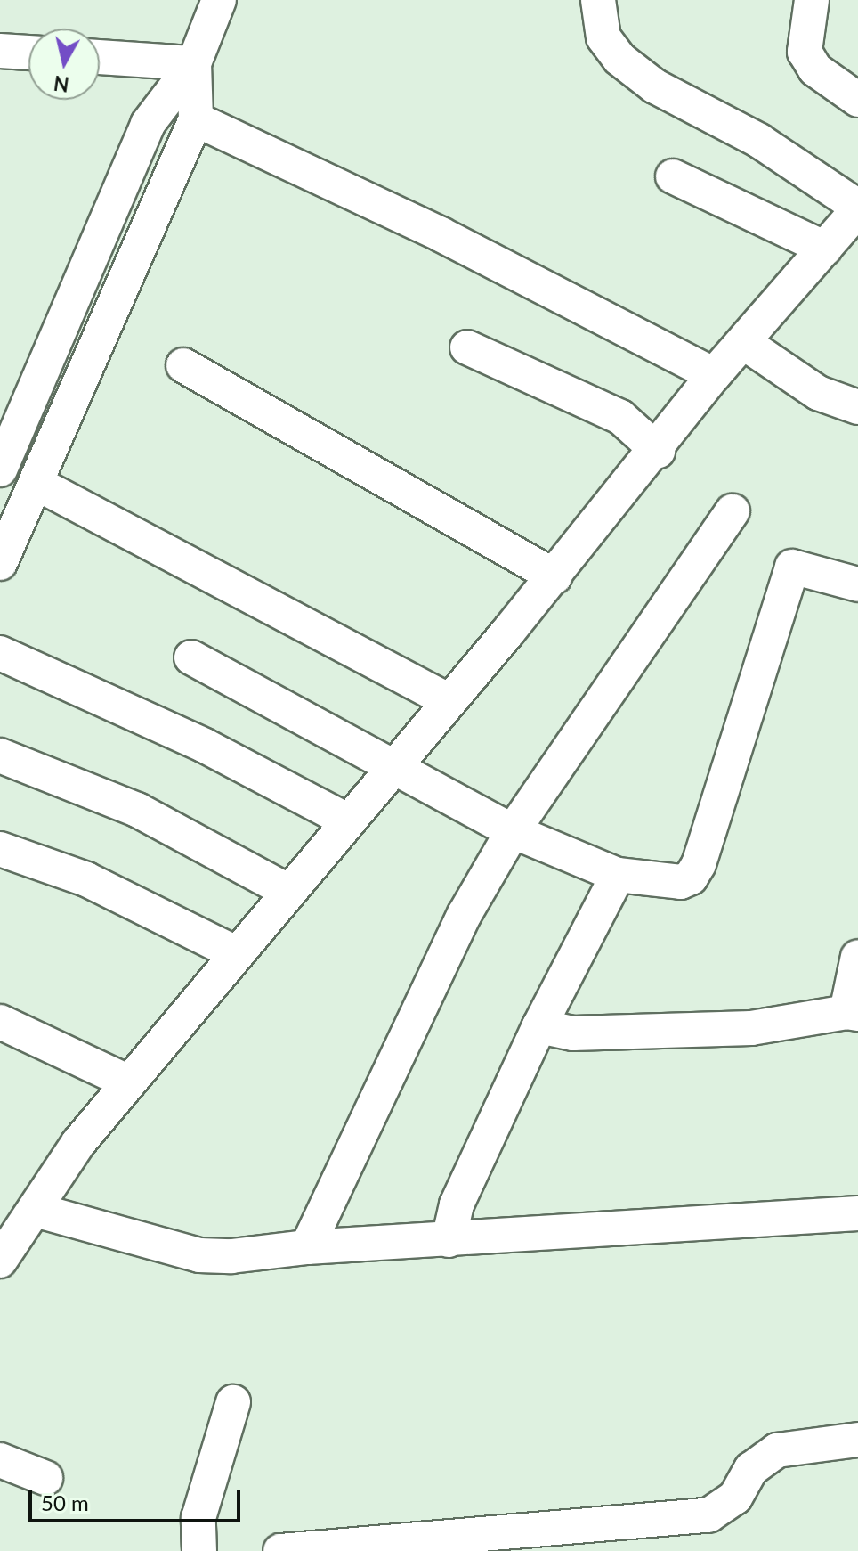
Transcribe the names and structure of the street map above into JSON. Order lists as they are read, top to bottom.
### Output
{
  "scale_bar": "50 m",
  "north": "bottom"
}
